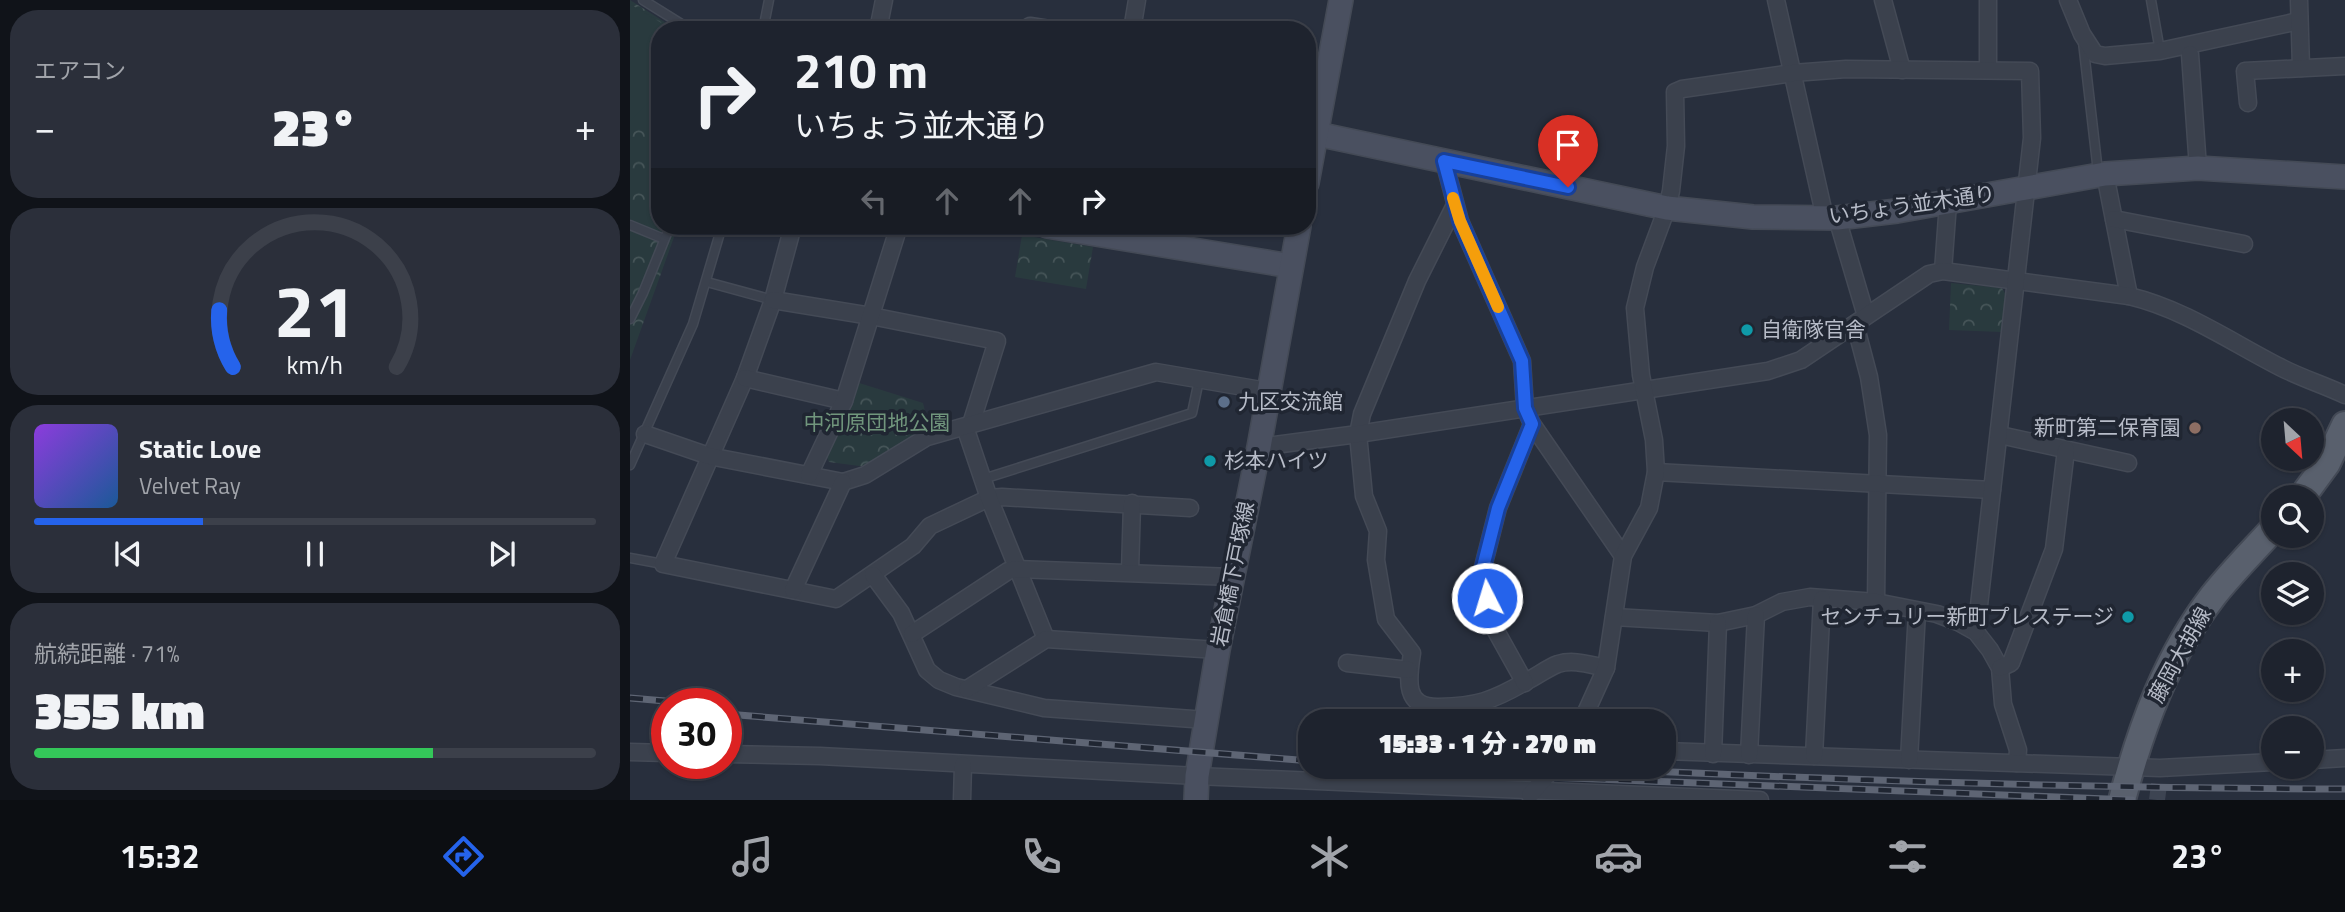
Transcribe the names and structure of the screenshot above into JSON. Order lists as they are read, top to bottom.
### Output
{
  "streets": {
    "main road": ["藤岡大胡線"],
    "street": ["いちょう並木通り", "岩倉橋下戸塚線"]
  },
  "parks": ["中河原団地公園"],
  "places": [
    "自衛隊官舎",
    "九区交流館",
    "新町第二保育園",
    "杉本ハイツ",
    "センチュリー新町プレステージ"
  ],
  "north": "bottom right",
  "page": {
    "tile": [
      "エアコン",
      ["航続距離 · 71%", "355 km"]
    ],
    "turn": ["210 m", "いちょう並木通り"],
    "heat": ["−", "23°", "+"],
    "map_buttons": ["+", "−"],
    "song": ["Static Love", "Velvet Ray"],
    "limit": "30",
    "trip": "15:33 · 1 分 · 270 m",
    "tabs": ["15:32", "23°"],
    "gauge": ["21", "km/h"]
  }
}
